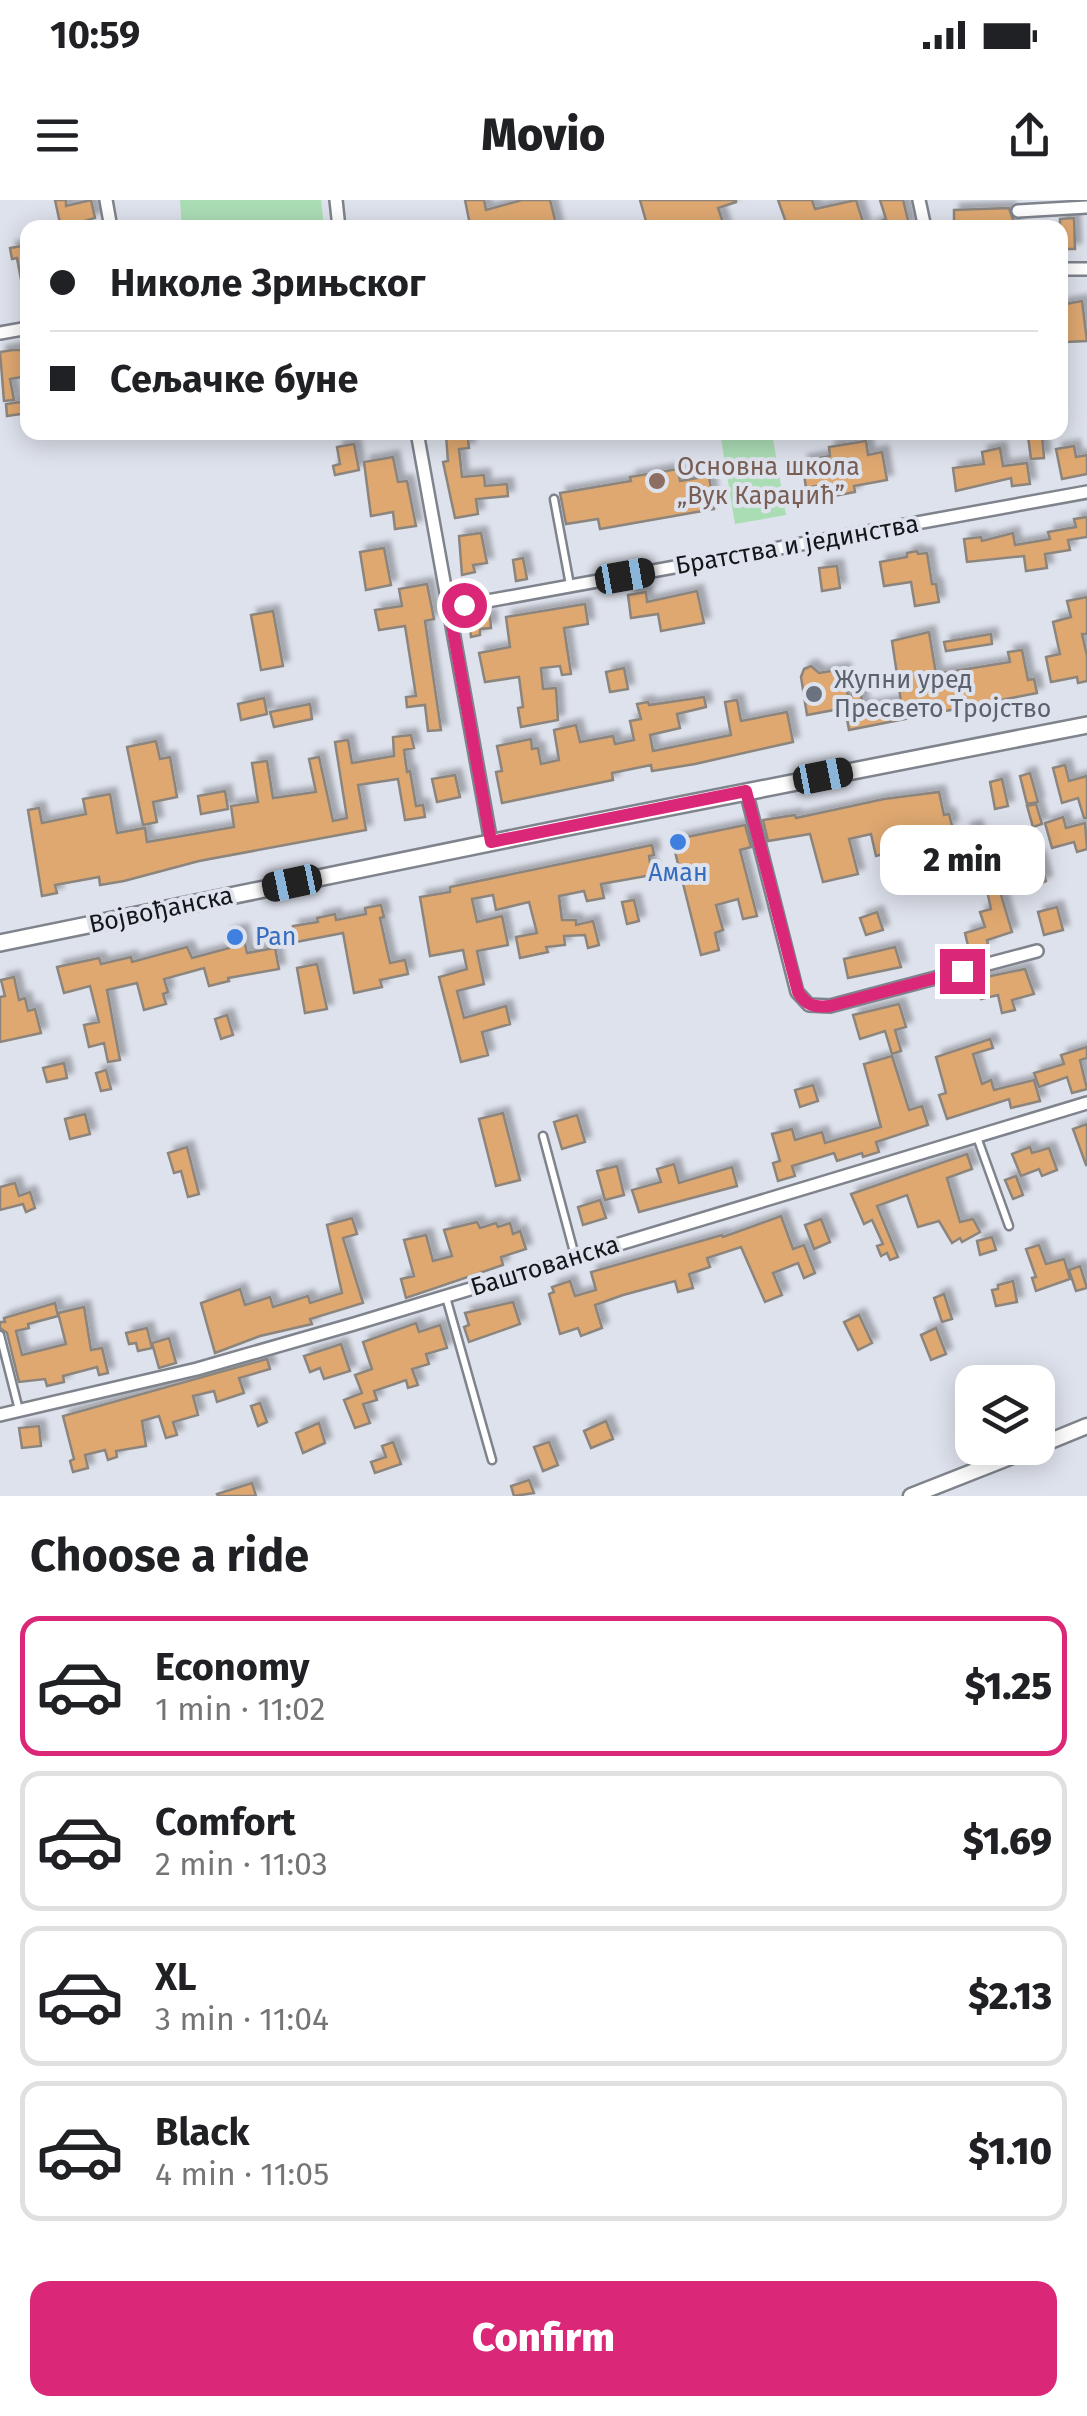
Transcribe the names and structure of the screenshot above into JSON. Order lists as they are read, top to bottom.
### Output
{
  "streets": {
    "main road": ["Војвођанска"],
    "street": ["Братства и јединства", "Баштованска"]
  },
  "places": [
    "Основна школа „Вук Караџић”",
    "Жупни уред Пресвето Тројство",
    "Аман",
    "Pan"
  ],
  "page": {
    "status": "10:59",
    "header": "Movio",
    "banner": ["Николе Зрињског", "Сељачке буне"],
    "bubble": "2 min",
    "heading": "Choose a ride",
    "list": [
      {
        "name": "Economy",
        "note": "1 min · 11:02",
        "value": "$1.25"
      },
      {
        "name": "Comfort",
        "note": "2 min · 11:03",
        "value": "$1.69"
      },
      {
        "name": "XL",
        "note": "3 min · 11:04",
        "value": "$2.13"
      },
      {
        "name": "Black",
        "note": "4 min · 11:05",
        "value": "$1.10"
      }
    ],
    "buttons": "Confirm"
  }
}
